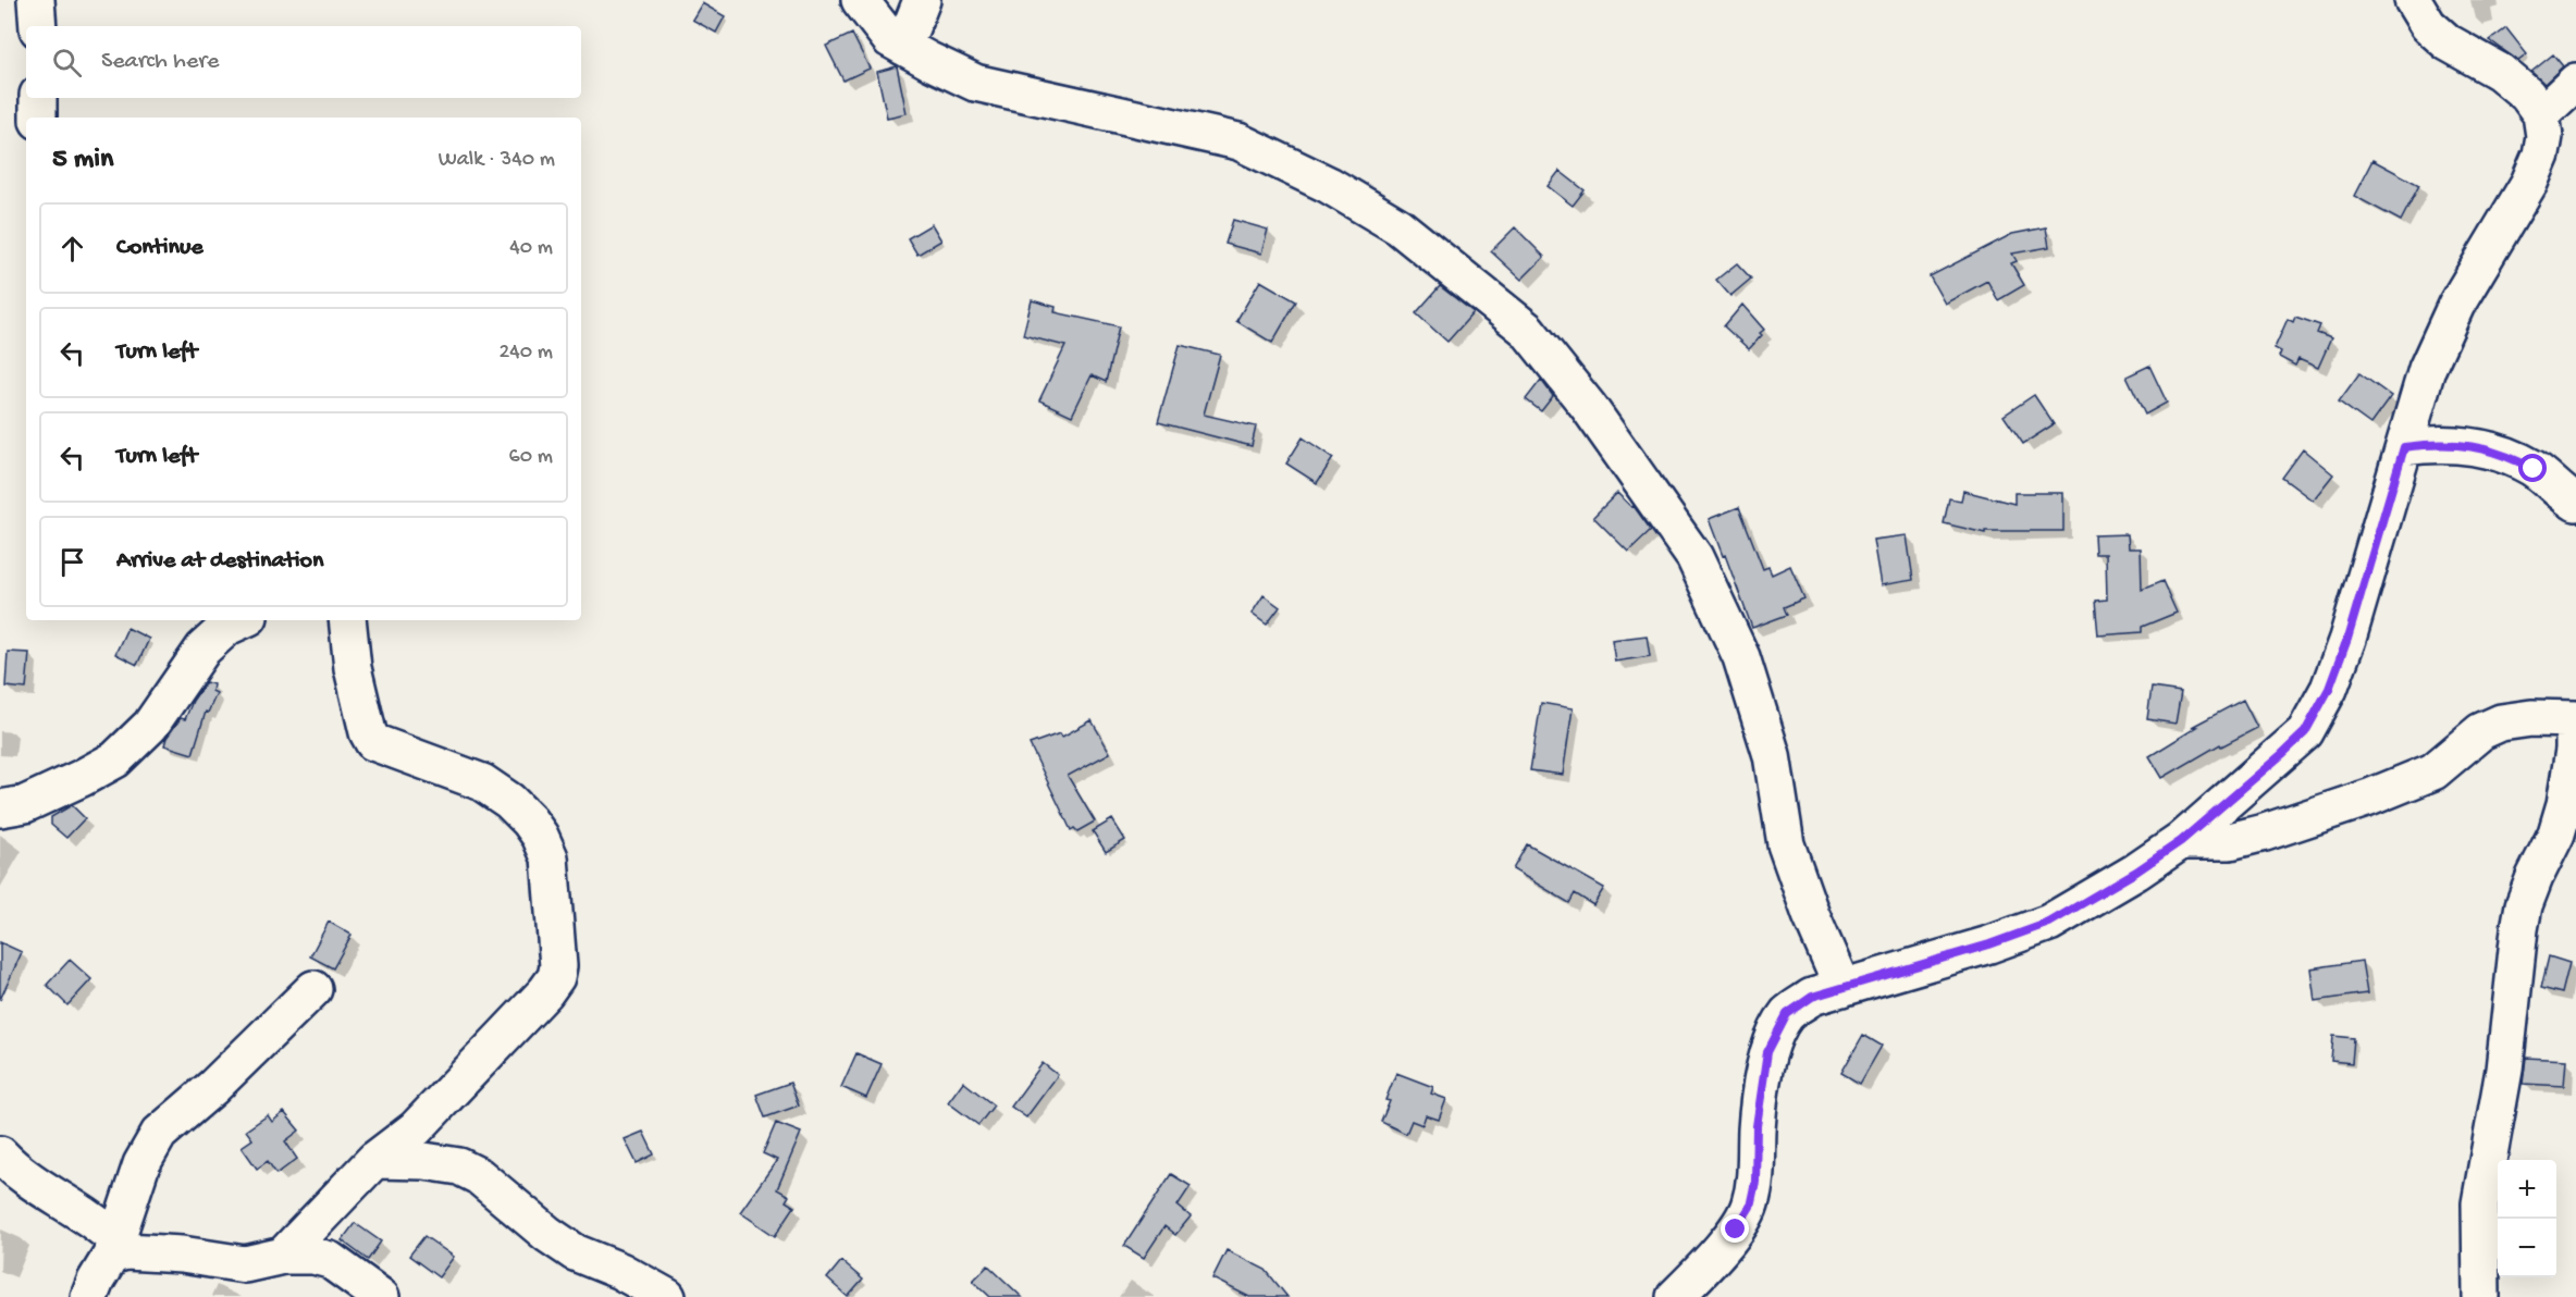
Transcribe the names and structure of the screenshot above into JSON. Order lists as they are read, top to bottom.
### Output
{
  "page": {
    "search": "Search here",
    "heading": ["5 min", "Walk · 340 m"],
    "list": [
      ["Continue", "40 m"],
      ["Turn left", "240 m"],
      ["Turn left", "60 m"],
      "Arrive at destination"
    ],
    "map_buttons": ["+", "−"]
  }
}
